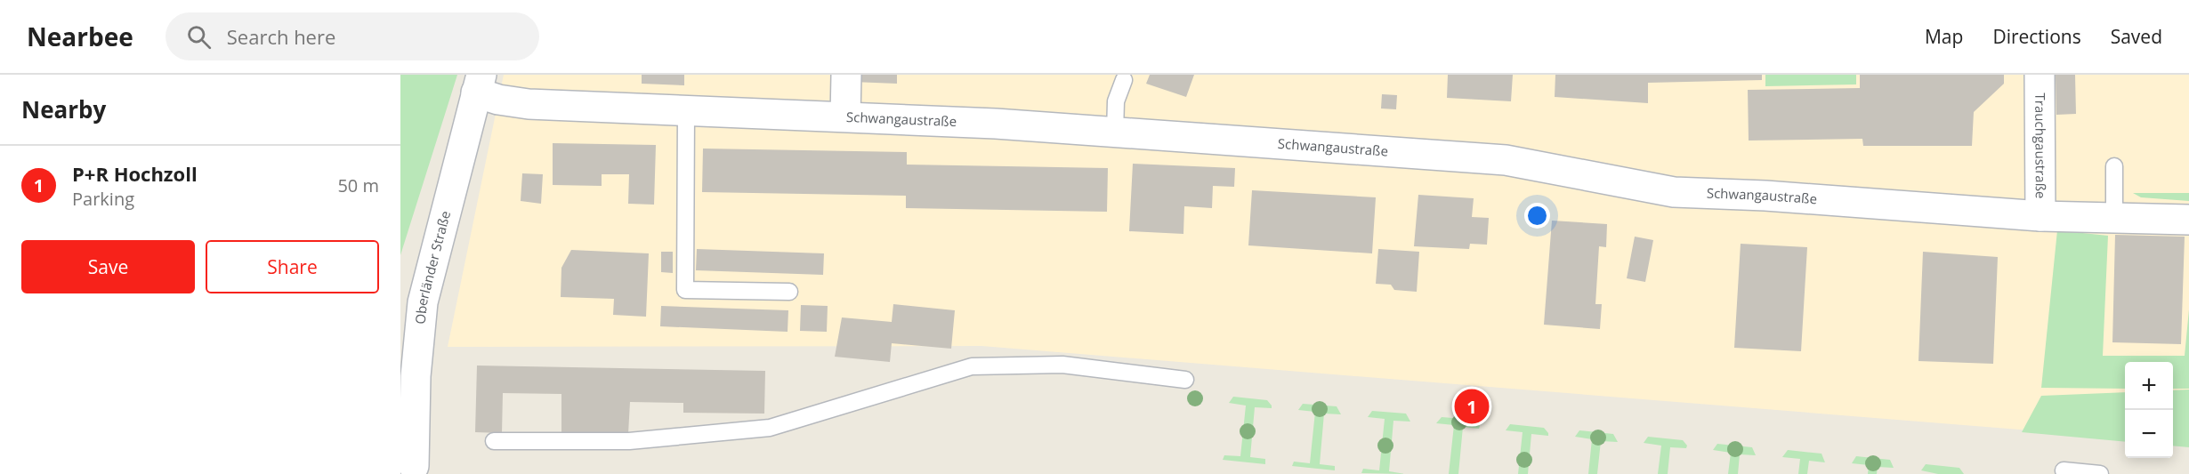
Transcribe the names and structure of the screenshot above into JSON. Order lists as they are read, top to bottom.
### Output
{
  "streets": {
    "street": ["Schwangaustraße", "Trauchgaustraße", "Oberländer Straße"]
  },
  "crossings": [
    ["Schwangaustraße", "Trauchgaustraße"],
    ["Schwangaustraße", "Oberländer Straße"]
  ],
  "page": {
    "header": "Nearbee",
    "search": "Search here",
    "nav": ["Map", "Directions", "Saved"],
    "heading": "Nearby",
    "list": [
      {
        "mark": "1",
        "name": "P+R Hochzoll",
        "note": "Parking",
        "value": "50 m"
      }
    ],
    "buttons": ["Save", "Share"],
    "map_buttons": ["+", "−"],
    "pins": "1"
  }
}
